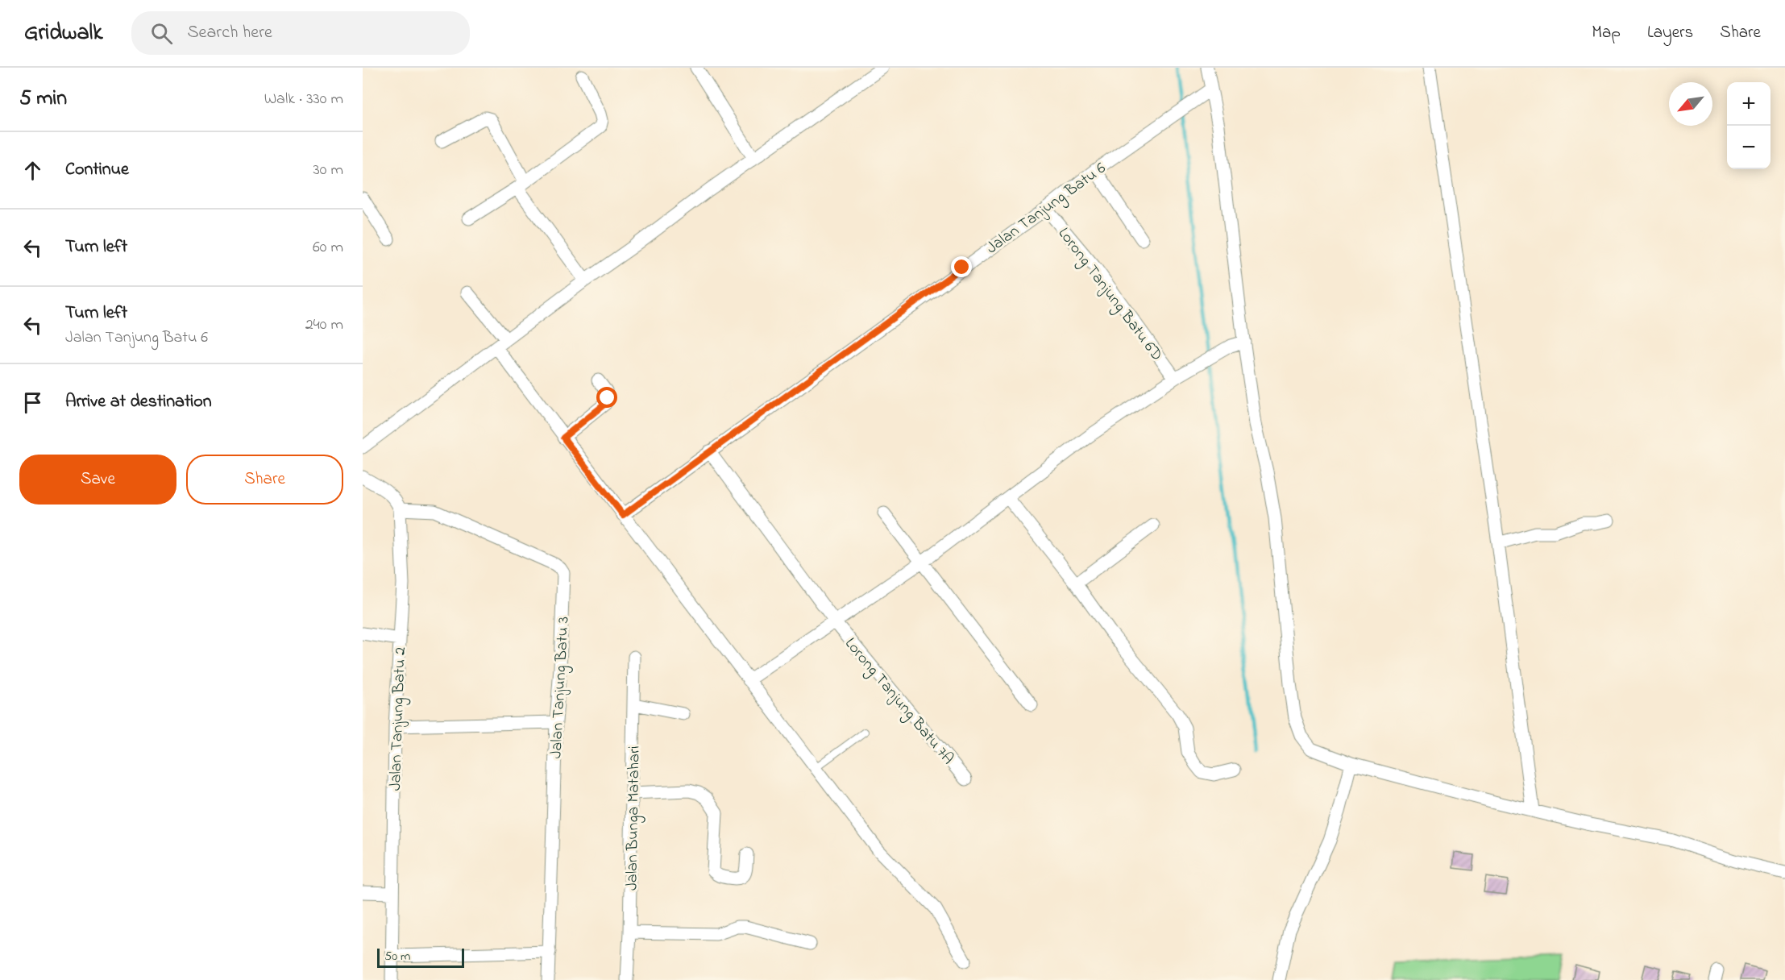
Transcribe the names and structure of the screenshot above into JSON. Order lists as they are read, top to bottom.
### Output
{
  "streets": {
    "street": [
      "Jalan Tanjung Batu 6",
      "Lorong Tanjung Batu 6D",
      "Jalan Tanjung Batu 3",
      "Lorong Tanjung Batu 7A",
      "Jalan Tanjung Batu 2",
      "Jalan Bunga Matahari"
    ]
  },
  "crossings": [
    ["Jalan Tanjung Batu 6", "Lorong Tanjung Batu 6D"],
    ["Jalan Tanjung Batu 6", "Lorong Tanjung Batu 7A"],
    ["Jalan Tanjung Batu 3", "Jalan Tanjung Batu 2"]
  ],
  "scale_bar": "50 m",
  "north": "bottom left",
  "page": {
    "header": "Gridwalk",
    "search": "Search here",
    "nav": ["Map", "Layers", "Share"],
    "heading": ["5 min", "Walk · 330 m"],
    "map_buttons": ["+", "−"],
    "list": [
      ["Continue", "30 m"],
      ["Turn left", "60 m"],
      ["Turn left", "Jalan Tanjung Batu 6", "240 m"],
      "Arrive at destination"
    ],
    "buttons": ["Save", "Share"],
    "scale": "50 m"
  }
}
